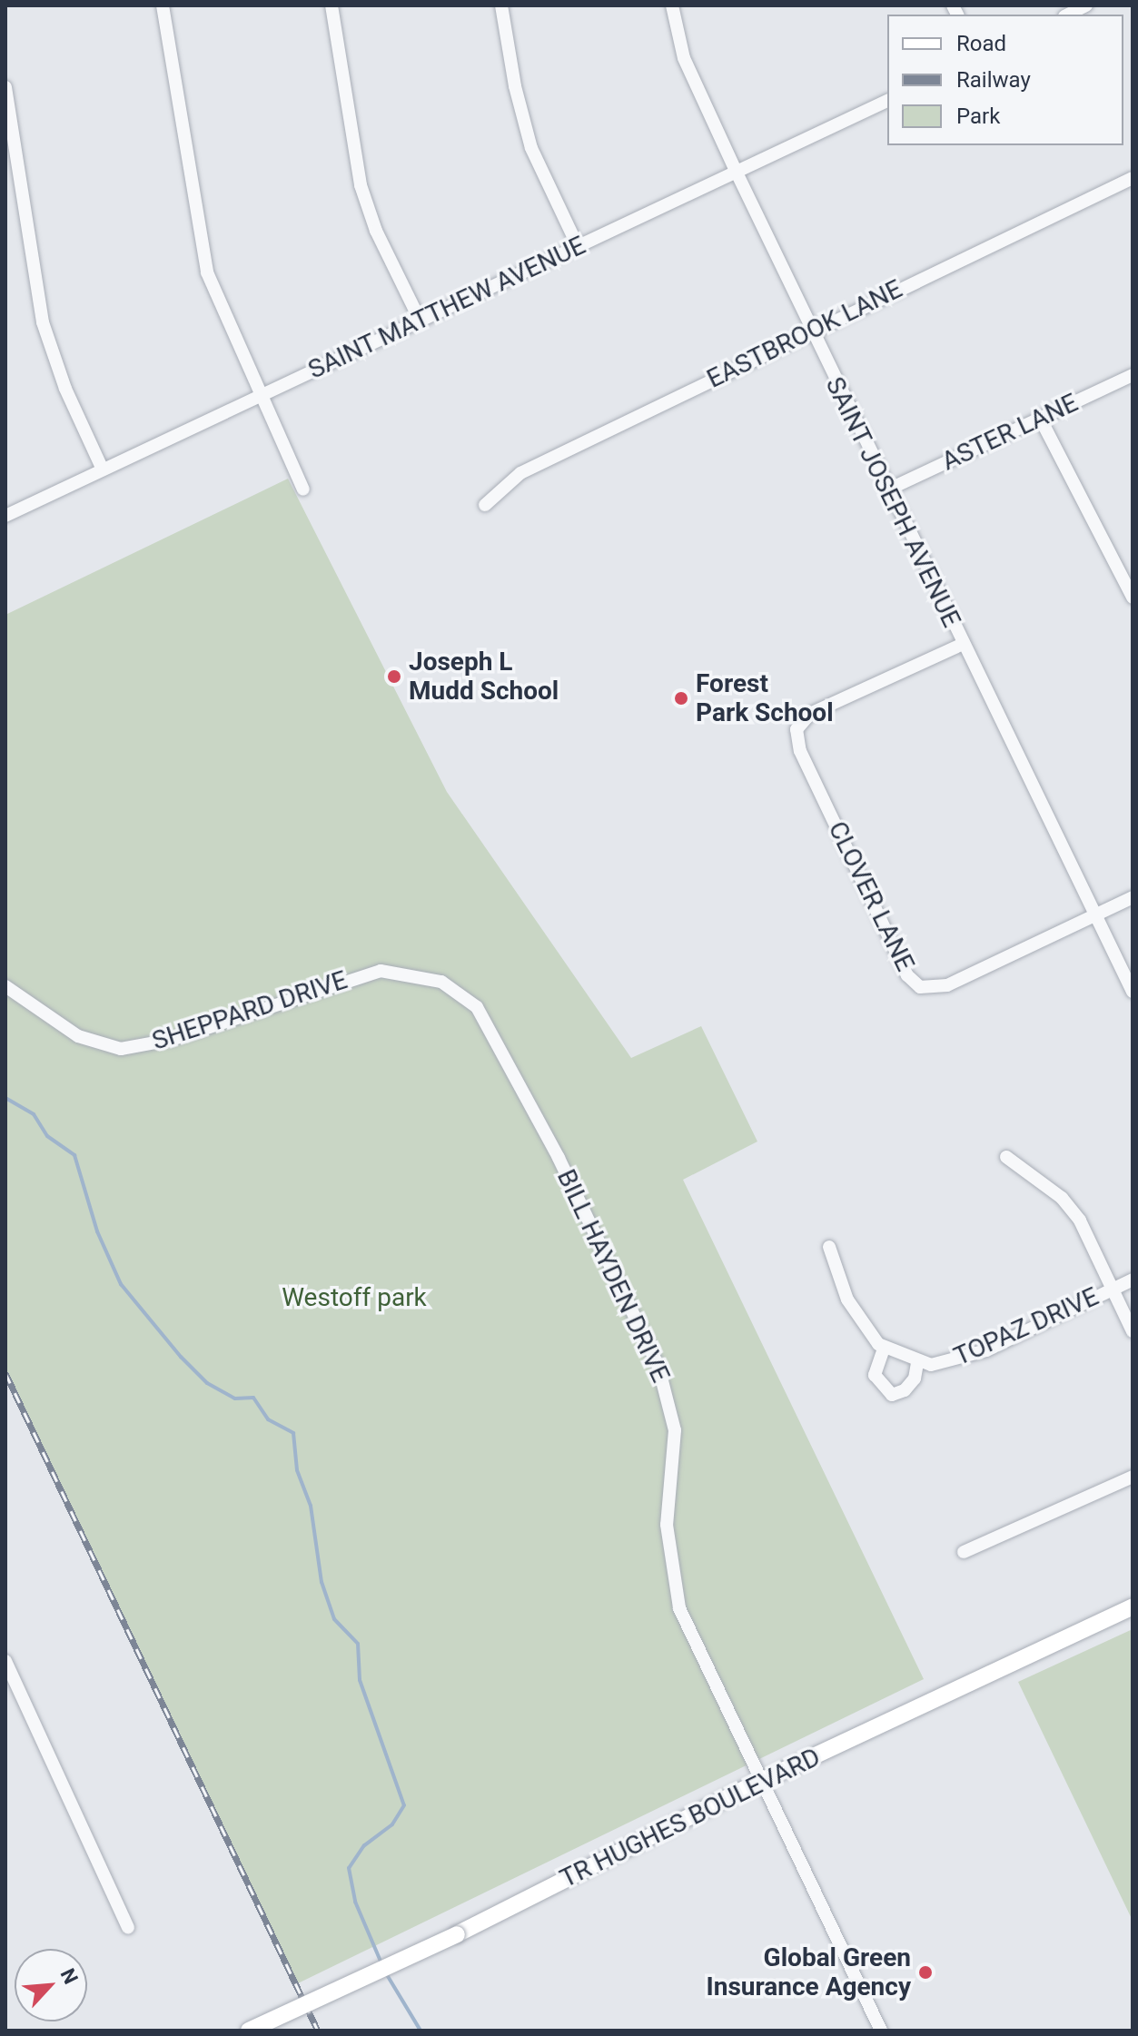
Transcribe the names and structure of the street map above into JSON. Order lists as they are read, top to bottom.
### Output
{
  "streets": {
    "main road": ["TR HUGHES BOULEVARD"],
    "street": [
      "SAINT MATTHEW AVENUE",
      "EASTBROOK LANE",
      "ASTER LANE",
      "SAINT JOSEPH AVENUE",
      "CLOVER LANE",
      "SHEPPARD DRIVE",
      "BILL HAYDEN DRIVE",
      "TOPAZ DRIVE"
    ]
  },
  "crossings": [
    ["SAINT MATTHEW AVENUE", "SAINT JOSEPH AVENUE"],
    ["EASTBROOK LANE", "SAINT JOSEPH AVENUE"],
    ["ASTER LANE", "SAINT JOSEPH AVENUE"],
    ["SAINT JOSEPH AVENUE", "CLOVER LANE"],
    ["SHEPPARD DRIVE", "BILL HAYDEN DRIVE"],
    ["BILL HAYDEN DRIVE", "TR HUGHES BOULEVARD"]
  ],
  "parks": ["Westoff park"],
  "places": ["Joseph L Mudd School", "Forest Park School", "Global Green Insurance Agency"],
  "legend": ["Road", "Railway", "Park"],
  "north": "top right"
}
